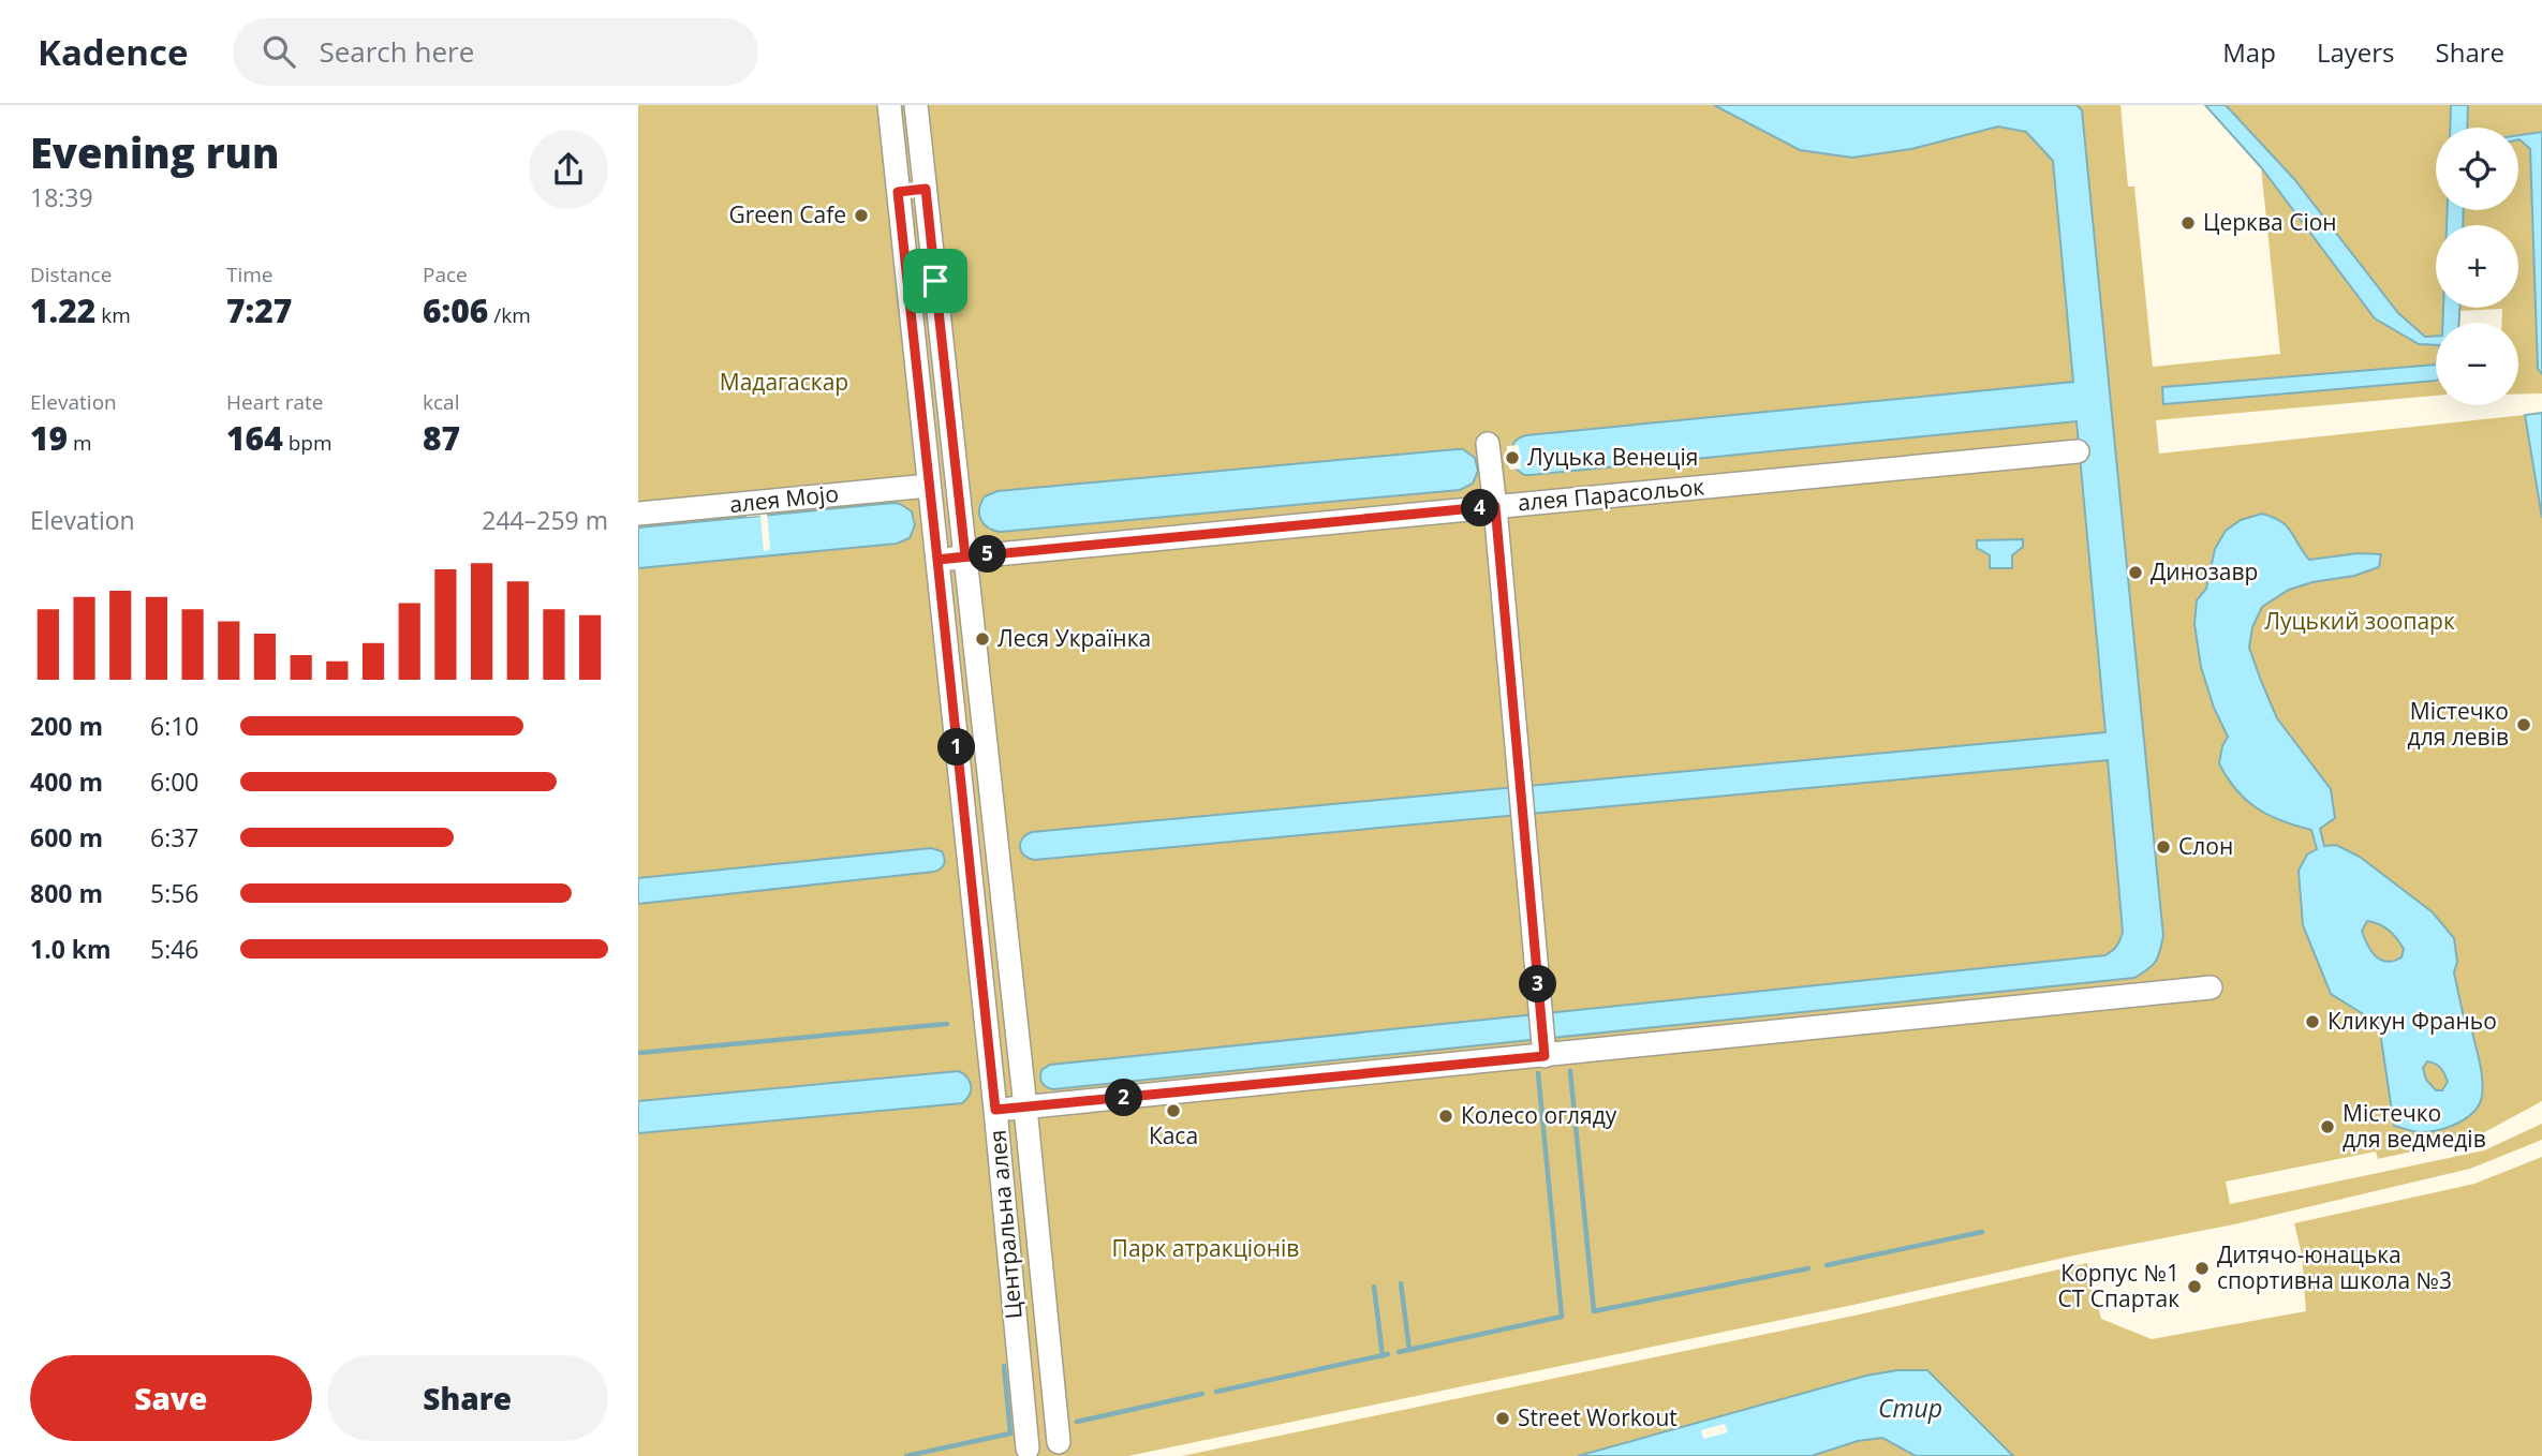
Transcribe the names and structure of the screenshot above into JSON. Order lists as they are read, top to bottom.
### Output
{
  "streets": {
    "street": ["алея Парасольок", "алея Mojo", "Центральна алея"]
  },
  "crossings": [
    ["алея Парасольок", "Центральна алея"],
    ["алея Mojo", "Центральна алея"]
  ],
  "water": ["Стир"],
  "parks": ["Мадагаскар", "Луцький зоопарк", "Парк атракціонів"],
  "places": [
    "Green Cafe",
    "Церква Сіон",
    "Луцька Венеція",
    "Динозавр",
    "Леся Українка",
    "Містечко для левів",
    "Слон",
    "Кликун Франьо",
    "Каса",
    "Колесо огляду",
    "Містечко для ведмедів",
    "Дитячо-юнацька спортивна школа №3",
    "Корпус №1 СТ Спартак",
    "Street Workout"
  ],
  "page": {
    "header": "Kadence",
    "search": "Search here",
    "nav": ["Map", "Layers", "Share"],
    "heading": ["Evening run", "18:39"],
    "map_buttons": ["+", "−"],
    "stats": [
      ["Distance", "1.22 km"],
      ["Time", "7:27"],
      ["Pace", "6:06 /km"],
      ["Elevation", "19 m"],
      ["Heart rate", "164 bpm"],
      ["kcal", "87"]
    ],
    "chart": ["Elevation", "244–259 m"],
    "pins": [
      "4",
      "5",
      "1",
      "3",
      "2"
    ],
    "list": [
      {
        "name": "200 m",
        "note": "6:10"
      },
      {
        "name": "400 m",
        "note": "6:00"
      },
      {
        "name": "600 m",
        "note": "6:37"
      },
      {
        "name": "800 m",
        "note": "5:56"
      },
      {
        "name": "1.0 km",
        "note": "5:46"
      }
    ],
    "buttons": ["Save", "Share"]
  }
}
